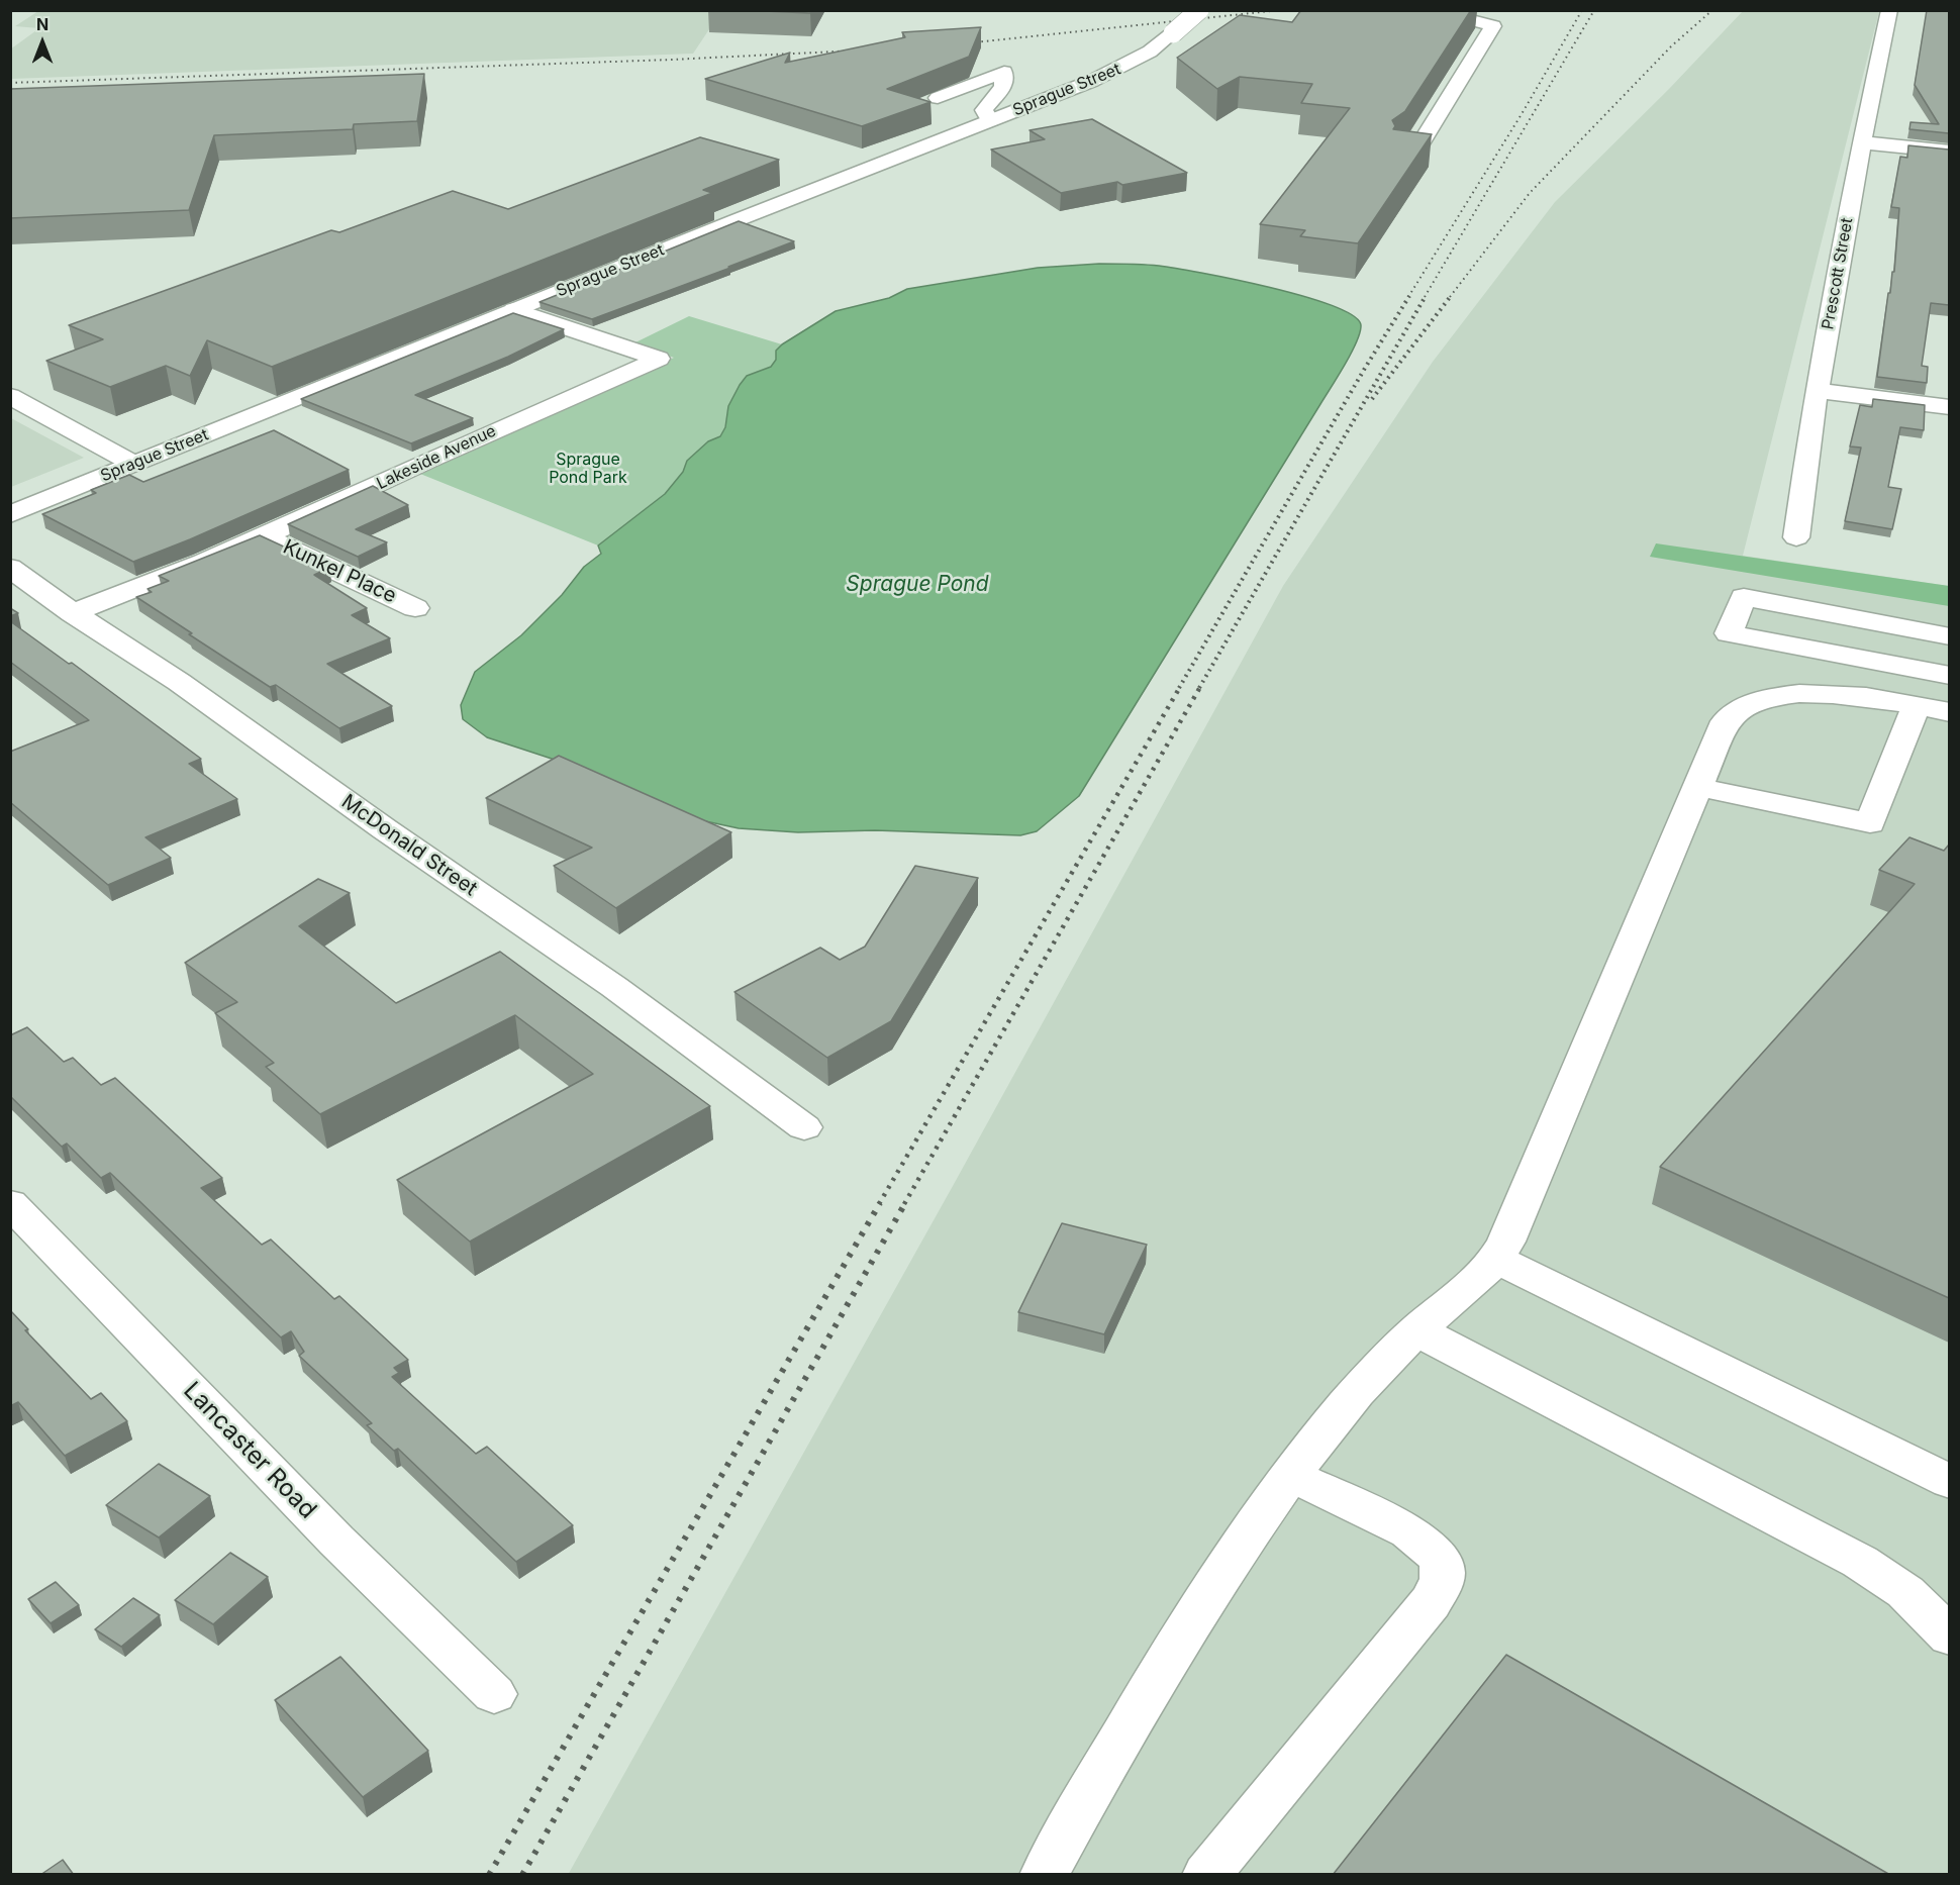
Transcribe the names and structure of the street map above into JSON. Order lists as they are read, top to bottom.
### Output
{
  "streets": {
    "street": [
      "Sprague Street",
      "Prescott Street",
      "Lakeside Avenue",
      "Kunkel Place",
      "McDonald Street",
      "Lancaster Road"
    ]
  },
  "crossings": [
    ["Sprague Street", "Lakeside Avenue"],
    ["Lakeside Avenue", "Kunkel Place"],
    ["Lakeside Avenue", "McDonald Street"]
  ],
  "water": ["Sprague Pond"],
  "parks": ["Sprague Pond Park"],
  "north": "top"
}
